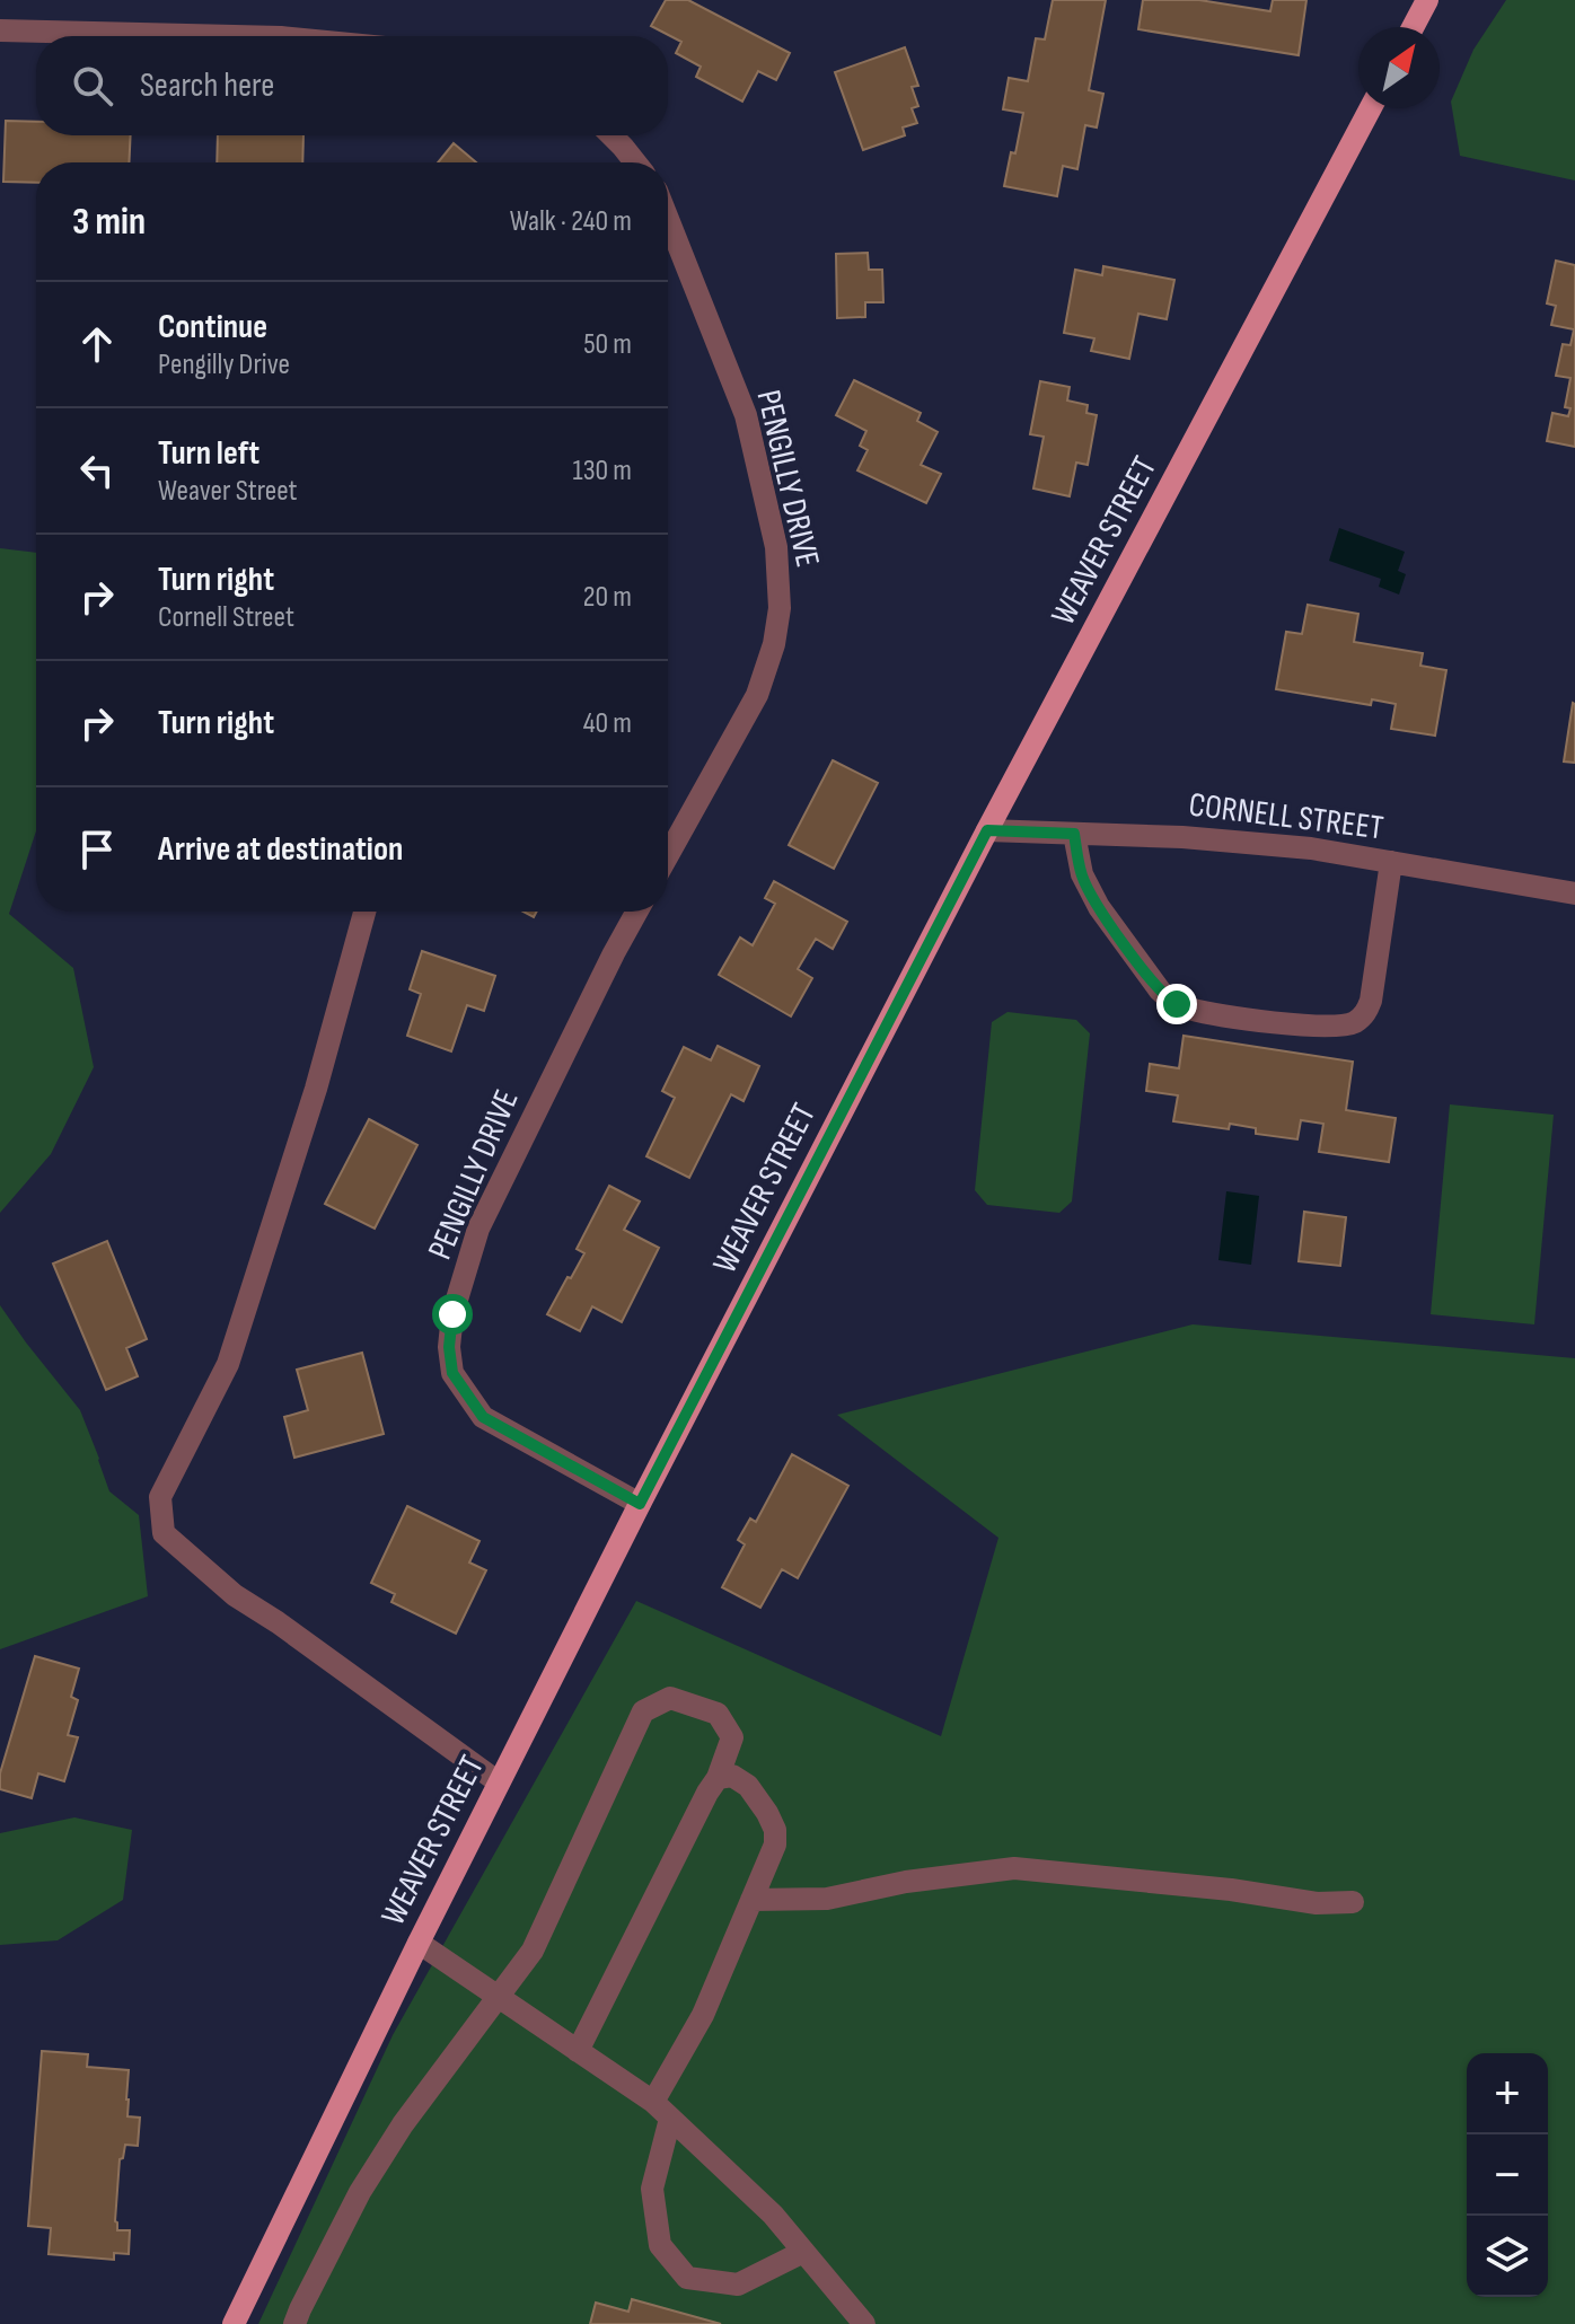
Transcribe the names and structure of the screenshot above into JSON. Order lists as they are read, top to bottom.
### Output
{
  "streets": {
    "main road": ["WEAVER STREET"],
    "street": ["PENGILLY DRIVE", "CORNELL STREET"]
  },
  "crossings": [
    ["PENGILLY DRIVE", "WEAVER STREET"],
    ["WEAVER STREET", "CORNELL STREET"]
  ],
  "north": "top right",
  "page": {
    "search": "Search here",
    "heading": ["3 min", "Walk · 240 m"],
    "list": [
      ["Continue", "Pengilly Drive", "50 m"],
      ["Turn left", "Weaver Street", "130 m"],
      ["Turn right", "Cornell Street", "20 m"],
      ["Turn right", "40 m"],
      "Arrive at destination"
    ],
    "map_buttons": ["+", "−"]
  }
}
